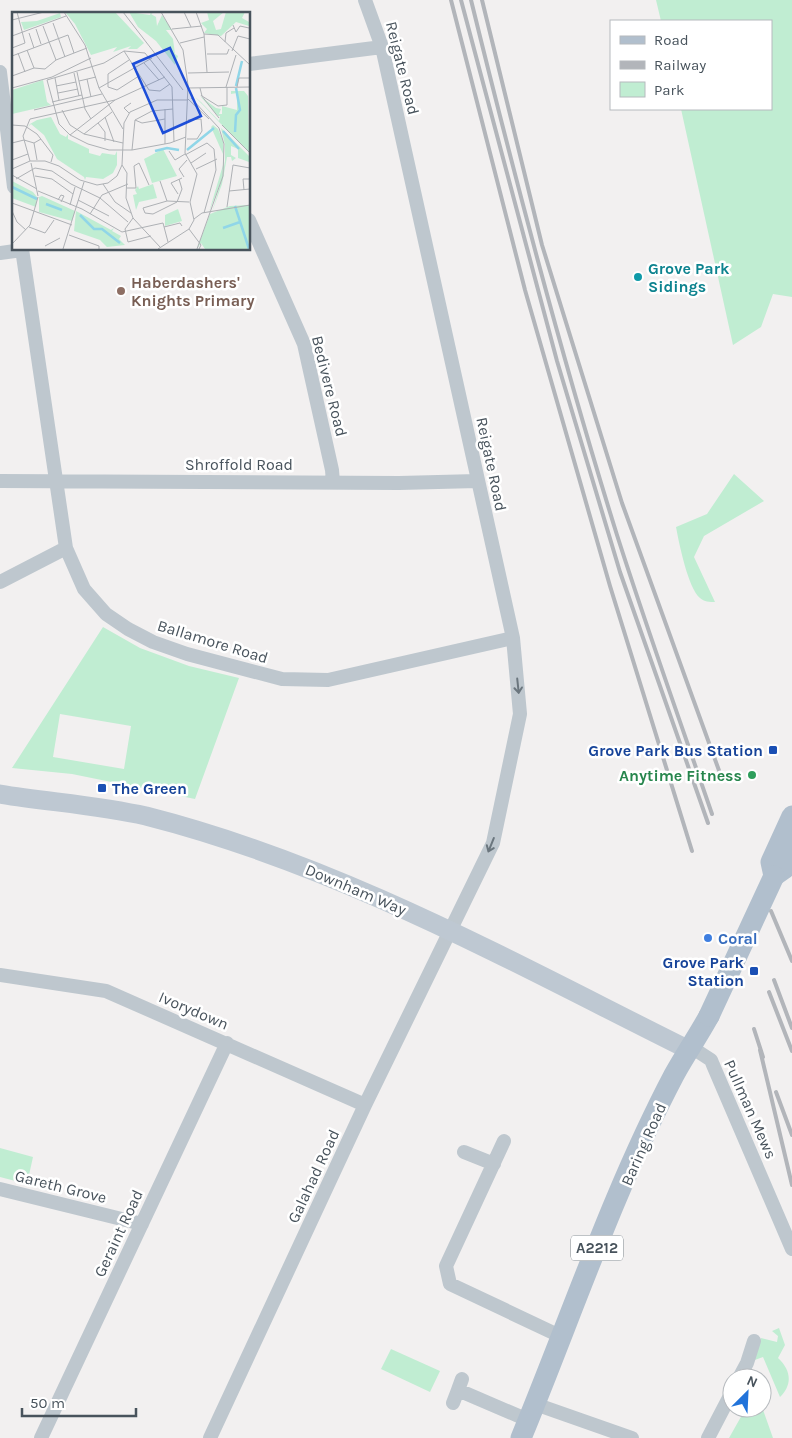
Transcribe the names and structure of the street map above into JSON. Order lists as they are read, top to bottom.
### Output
{
  "streets": {
    "main road": ["Baring Road", "A2212"],
    "street": [
      "Reigate Road",
      "Bedivere Road",
      "Shroffold Road",
      "Ballamore Road",
      "Downham Way",
      "Ivorydown",
      "Pullman Mews",
      "Galahad Road",
      "Gareth Grove",
      "Geraint Road"
    ]
  },
  "crossings": [
    ["Reigate Road", "Shroffold Road"],
    ["Reigate Road", "Ballamore Road"],
    ["Reigate Road", "Downham Way"],
    ["Reigate Road", "Galahad Road"],
    ["Bedivere Road", "Shroffold Road"],
    ["Shroffold Road", "Ballamore Road"],
    ["Downham Way", "Pullman Mews"],
    ["Downham Way", "Baring Road"],
    ["Downham Way", "Galahad Road"],
    ["Ivorydown", "Galahad Road"],
    ["Ivorydown", "Geraint Road"],
    ["Pullman Mews", "Baring Road"],
    ["Gareth Grove", "Geraint Road"]
  ],
  "places": {
    "other": [
      "Grove Park Sidings",
      "Haberdashers' Knights Primary",
      "Anytime Fitness",
      "Coral"
    ],
    "transit": ["Grove Park Bus Station", "The Green", "Grove Park Station"]
  },
  "legend": ["Road", "Railway", "Park"],
  "scale_bar": "50 m",
  "north": "top right"
}
